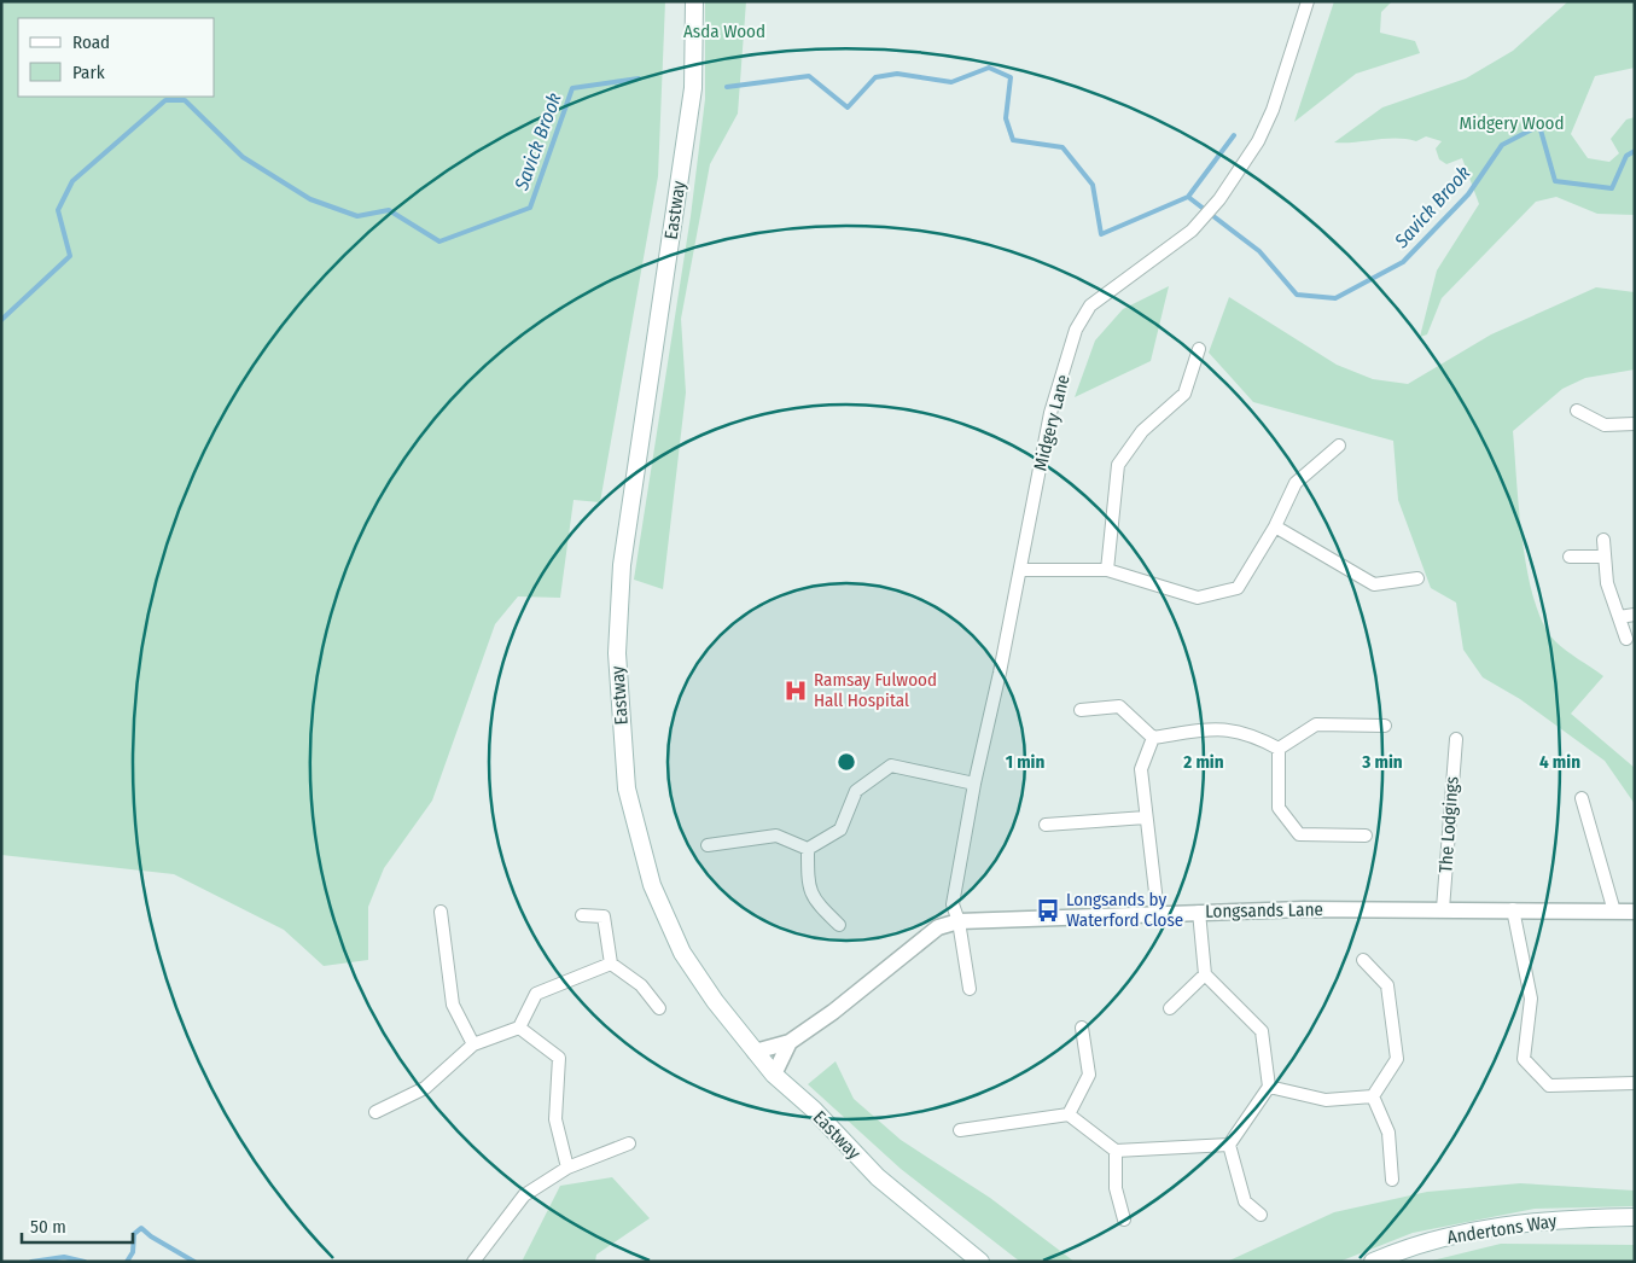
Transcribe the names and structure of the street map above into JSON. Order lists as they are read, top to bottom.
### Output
{
  "streets": {
    "main road": ["Eastway", "Andertons Way"],
    "street": ["Midgery Lane", "The Lodgings", "Longsands Lane"]
  },
  "crossings": [
    ["Eastway", "Longsands Lane"],
    ["Midgery Lane", "Longsands Lane"],
    ["The Lodgings", "Longsands Lane"]
  ],
  "water": ["Savick Brook"],
  "parks": ["Asda Wood", "Midgery Wood"],
  "places": {
    "hospital": ["Ramsay Fulwood Hall Hospital"],
    "bus stop": ["Longsands by Waterford Close"]
  },
  "legend": ["Road", "Park"],
  "scale_bar": "50 m",
  "rings": [
    "1 min",
    "2 min",
    "3 min",
    "4 min"
  ]
}
